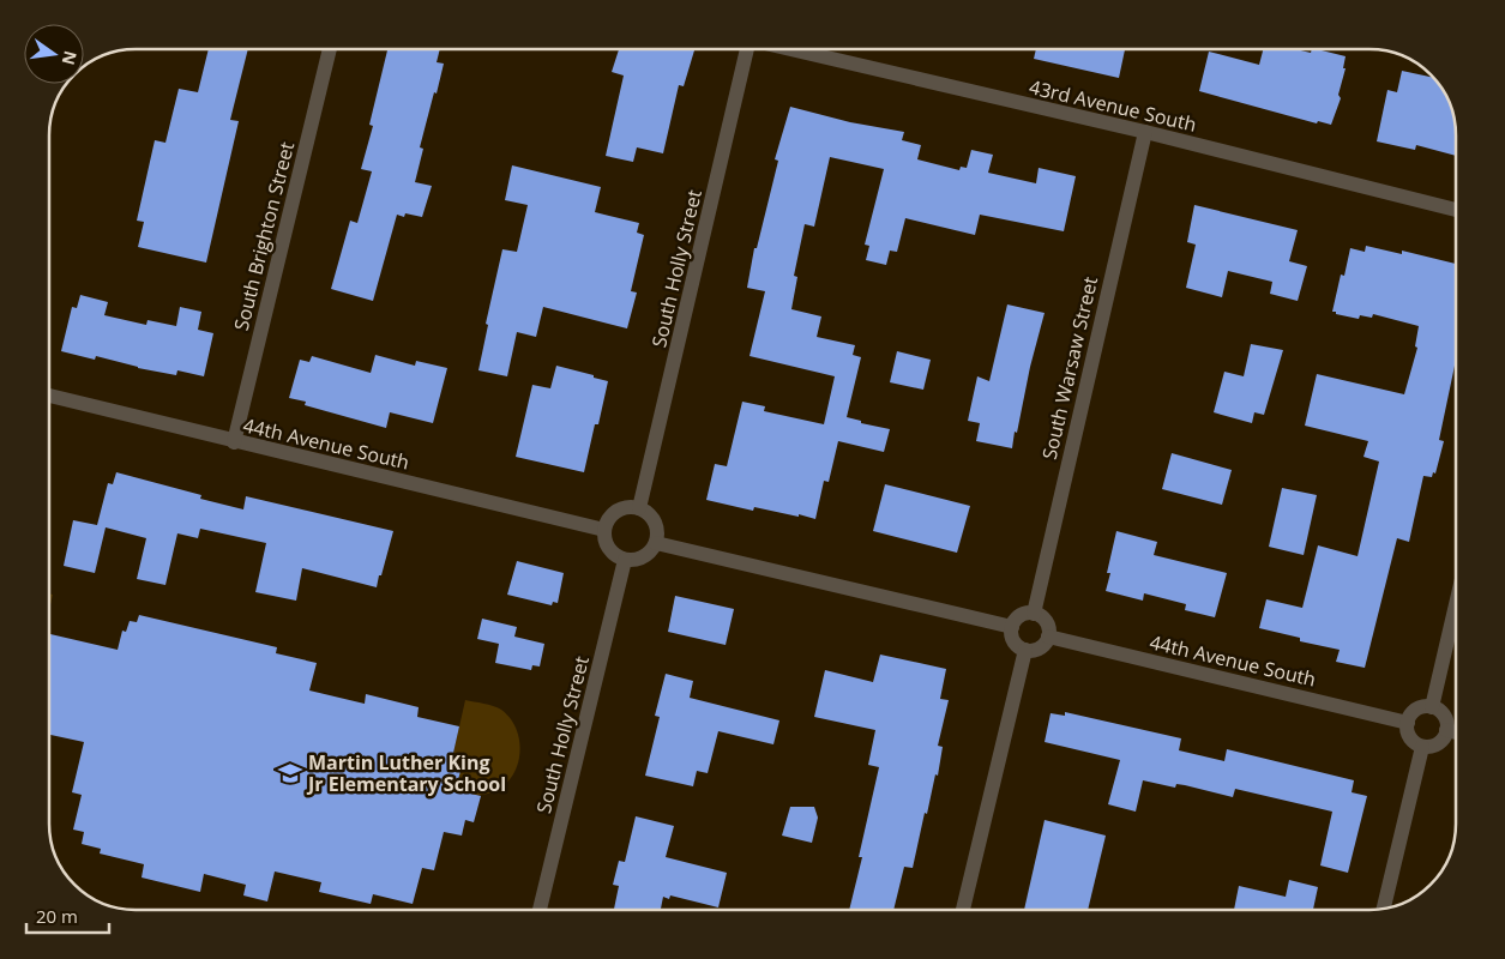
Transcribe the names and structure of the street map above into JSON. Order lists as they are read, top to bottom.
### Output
{
  "streets": {
    "street": [
      "43rd Avenue South",
      "South Brighton Street",
      "South Holly Street",
      "South Warsaw Street",
      "44th Avenue South"
    ]
  },
  "crossings": [
    ["43rd Avenue South", "South Warsaw Street"],
    ["South Brighton Street", "44th Avenue South"],
    ["South Holly Street", "44th Avenue South"],
    ["South Warsaw Street", "44th Avenue South"]
  ],
  "places": {
    "school or university": ["Martin Luther King Jr Elementary School"]
  },
  "scale_bar": "20 m",
  "north": "right"
}
